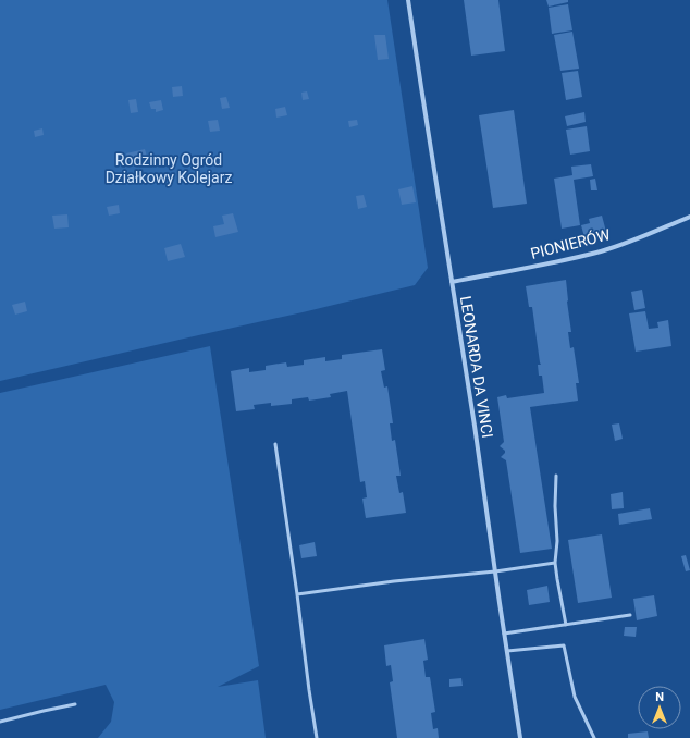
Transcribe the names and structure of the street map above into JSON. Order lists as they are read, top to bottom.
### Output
{
  "streets": {
    "street": ["PIONIERÓW", "LEONARDA DA VINCI"]
  },
  "crossings": [
    ["PIONIERÓW", "LEONARDA DA VINCI"]
  ],
  "parks": ["Rodzinny Ogród Działkowy Kolejarz"],
  "north": "top"
}
